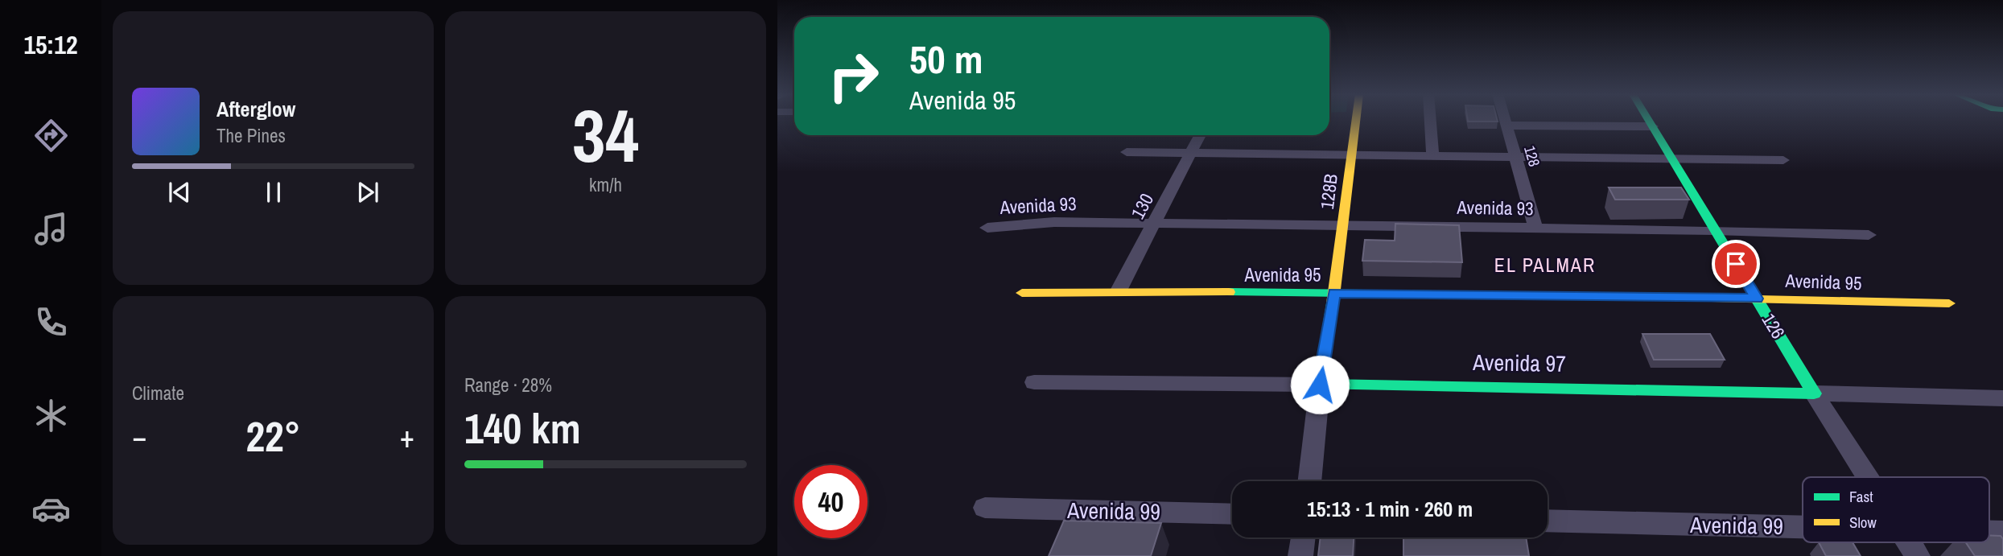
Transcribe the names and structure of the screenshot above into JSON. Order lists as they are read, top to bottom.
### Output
{
  "streets": {
    "street": [
      "128",
      "128B",
      "Avenida 93",
      "130",
      "Avenida 95",
      "126",
      "Avenida 97",
      "Avenida 99"
    ]
  },
  "crossings": [
    ["128", "Avenida 93"],
    ["128B", "Avenida 93"],
    ["128B", "Avenida 95"],
    ["128B", "Avenida 97"],
    ["Avenida 93", "130"],
    ["Avenida 93", "126"],
    ["130", "Avenida 95"],
    ["Avenida 95", "126"],
    ["126", "Avenida 97"]
  ],
  "districts": ["EL PALMAR"],
  "legend": ["Fast", "Slow"],
  "page": {
    "tabs": "15:12",
    "tile": [
      ["34", "km/h"],
      "Climate",
      ["Range · 28%", "140 km"]
    ],
    "turn": ["50 m", "Avenida 95"],
    "song": ["Afterglow", "The Pines"],
    "heat": ["−", "22°", "+"],
    "limit": "40",
    "trip": "15:13 · 1 min · 260 m"
  }
}
